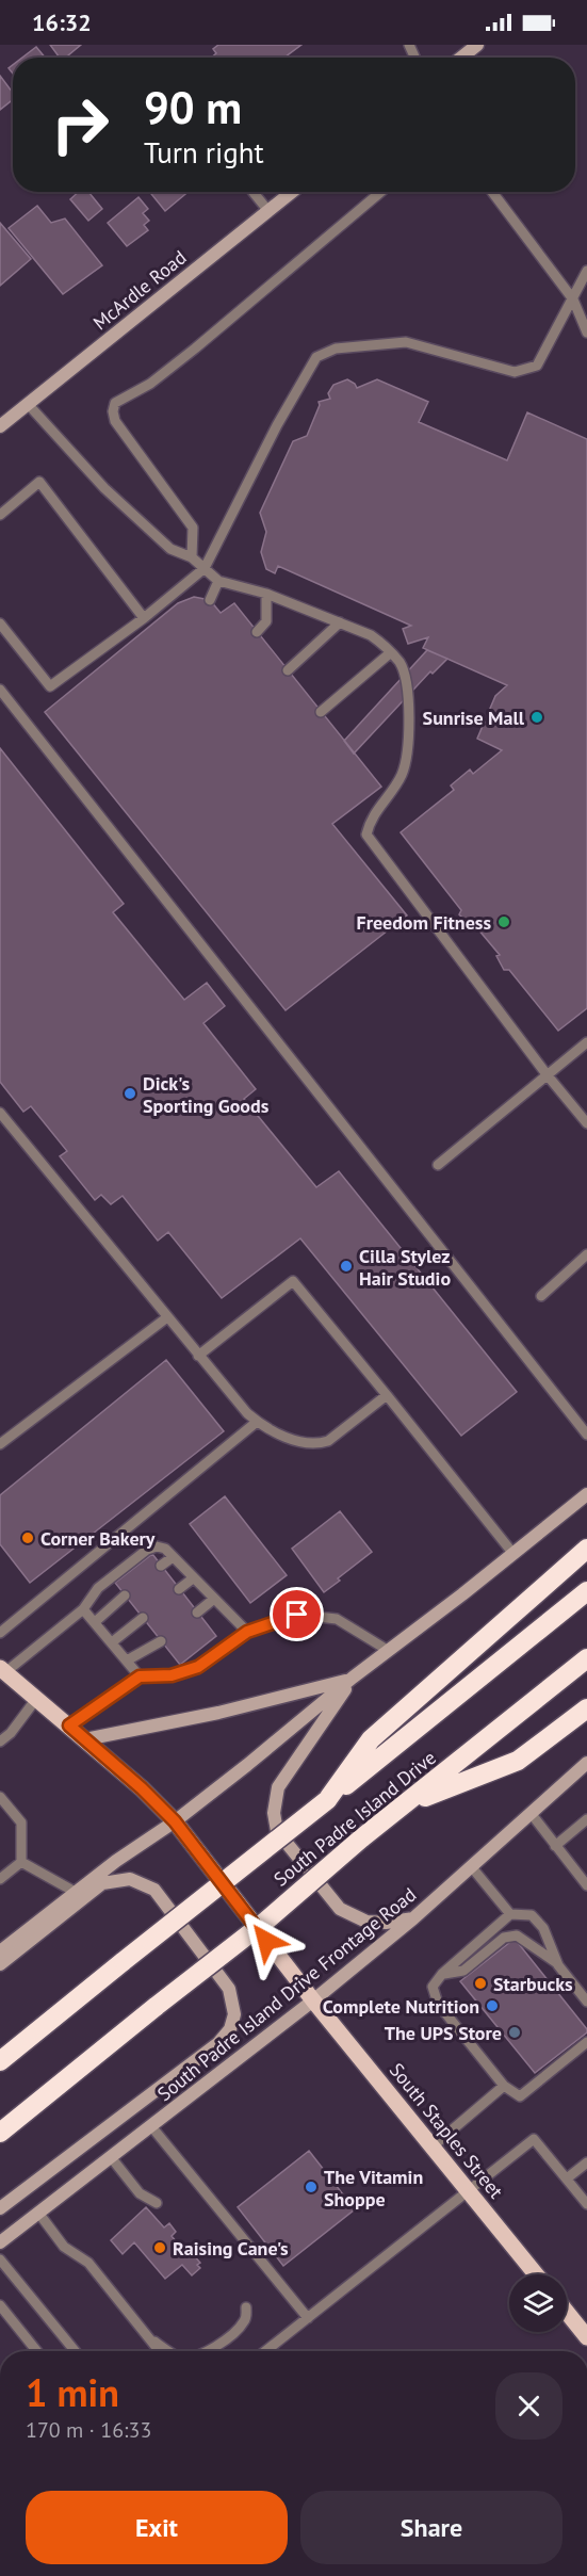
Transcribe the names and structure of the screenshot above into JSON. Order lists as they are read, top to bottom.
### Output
{
  "streets": {
    "highway": ["South Padre Island Drive"],
    "main road": ["McArdle Road", "South Padre Island Drive Frontage Road", "South Staples Street"]
  },
  "crossings": [
    ["South Padre Island Drive Frontage Road", "South Staples Street"]
  ],
  "places": [
    "Sunrise Mall",
    "Freedom Fitness",
    "Dick's Sporting Goods",
    "Cilla Stylez Hair Studio",
    "Corner Bakery",
    "Starbucks",
    "Complete Nutrition",
    "The UPS Store",
    "The Vitamin Shoppe",
    "Raising Cane's"
  ],
  "page": {
    "status": "16:32",
    "turn": ["90 m", "Turn right"],
    "heading": ["1 min", "170 m · 16:33"],
    "buttons": ["Exit", "Share"]
  }
}
